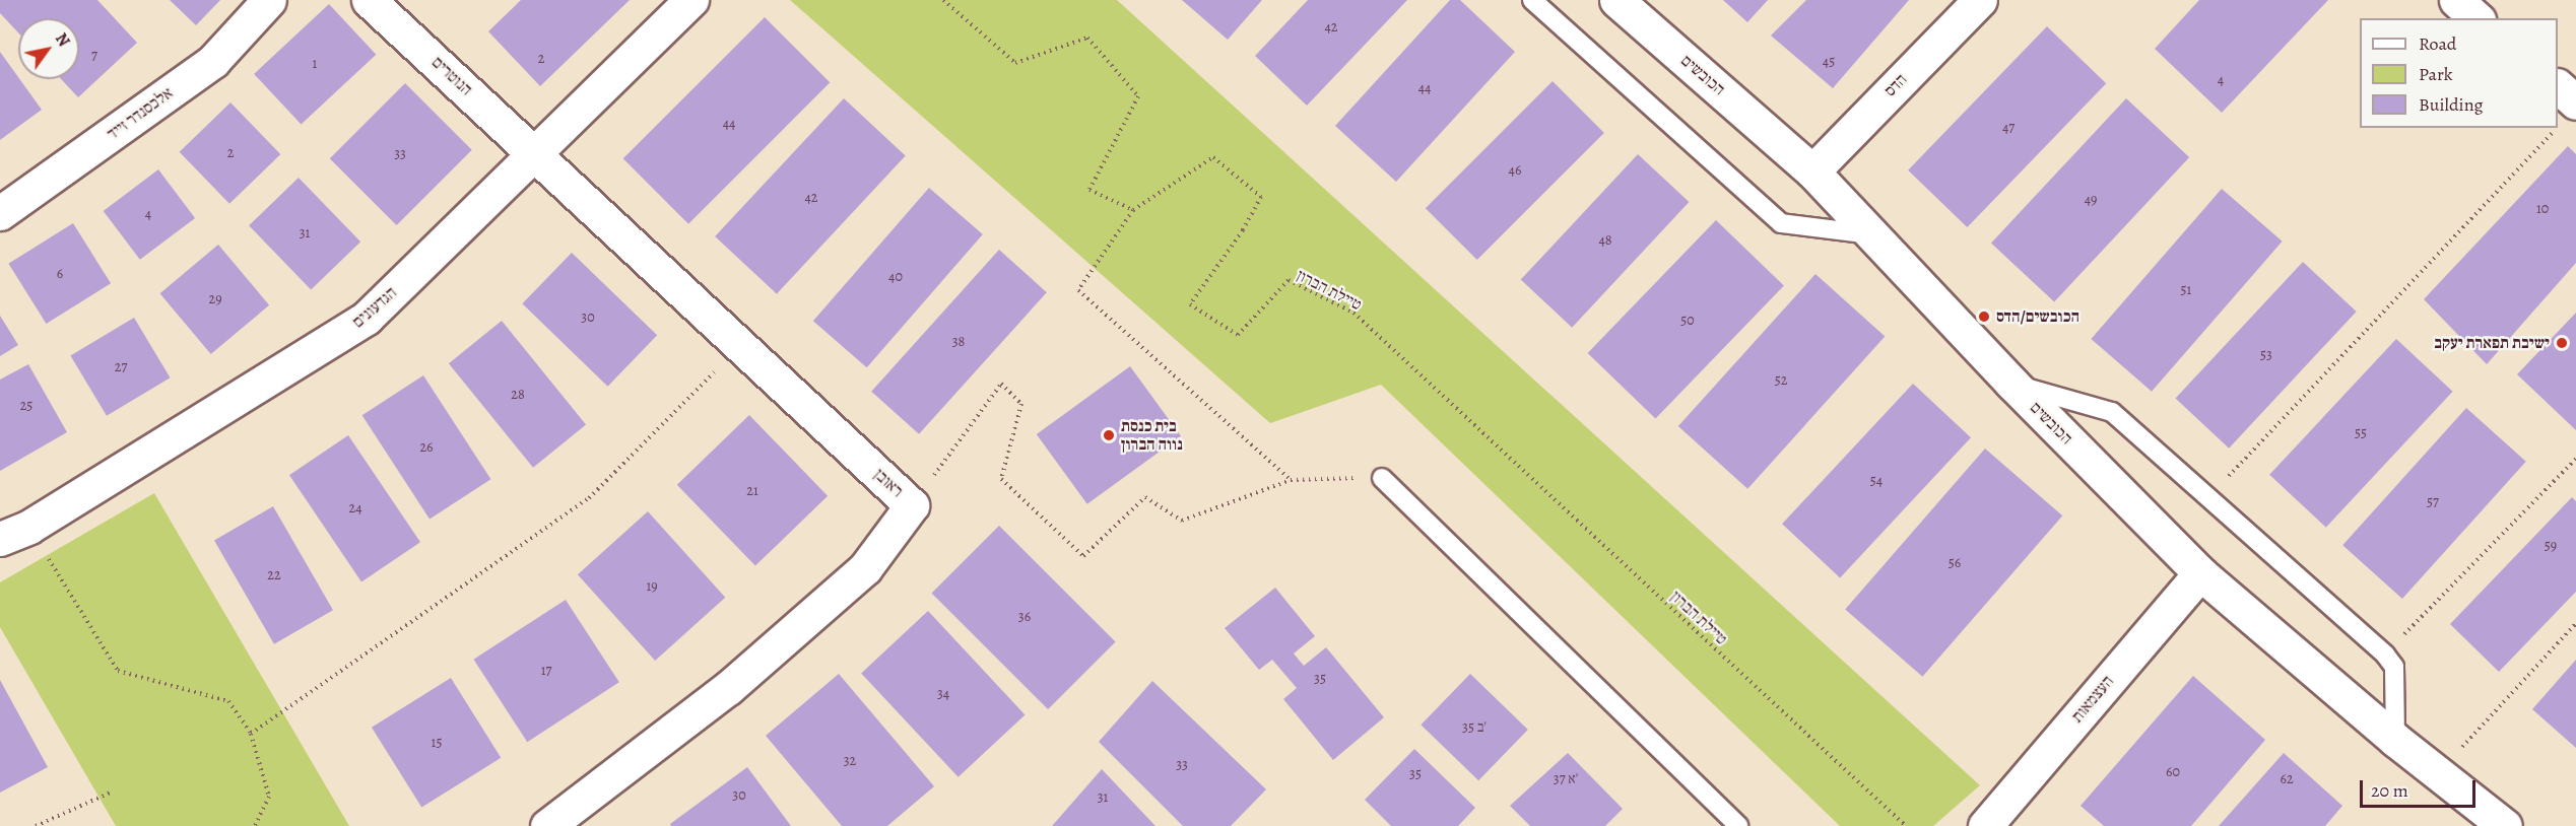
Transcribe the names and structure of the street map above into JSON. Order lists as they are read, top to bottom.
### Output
{
  "streets": {
    "street": [
      "הכובשים",
      "הנוטרים",
      "הדס",
      "אלכסנדר זייד",
      "הגדעונים",
      "ראובן",
      "העצמאות"
    ],
    "path": ["טיילת הברון"]
  },
  "crossings": [
    ["הכובשים", "הדס"],
    ["הכובשים", "העצמאות"],
    ["הנוטרים", "הגדעונים"],
    ["הנוטרים", "ראובן"],
    ["הגדעונים", "ראובן"]
  ],
  "places": ["הכובשים/הדס", "ישיבת תפארת יעקב", "בית כנסת נווה הברון"],
  "house_numbers": [
    "42",
    "7",
    "2",
    "45",
    "1",
    "4",
    "44",
    "44",
    "47",
    "2",
    "33",
    "46",
    "42",
    "49",
    "10",
    "4",
    "31",
    "48",
    "6",
    "40",
    "51",
    "29",
    "30",
    "50",
    "38",
    "53",
    "27",
    "52",
    "28",
    "25",
    "55",
    "26",
    "54",
    "21",
    "57",
    "24",
    "59",
    "56",
    "22",
    "19",
    "36",
    "17",
    "35",
    "34",
    "35 ב'",
    "15",
    "32",
    "33",
    "60",
    "35",
    "37 א'",
    "62",
    "30",
    "31"
  ],
  "legend": ["Road", "Park", "Building"],
  "scale_bar": "20 m",
  "north": "top right"
}
